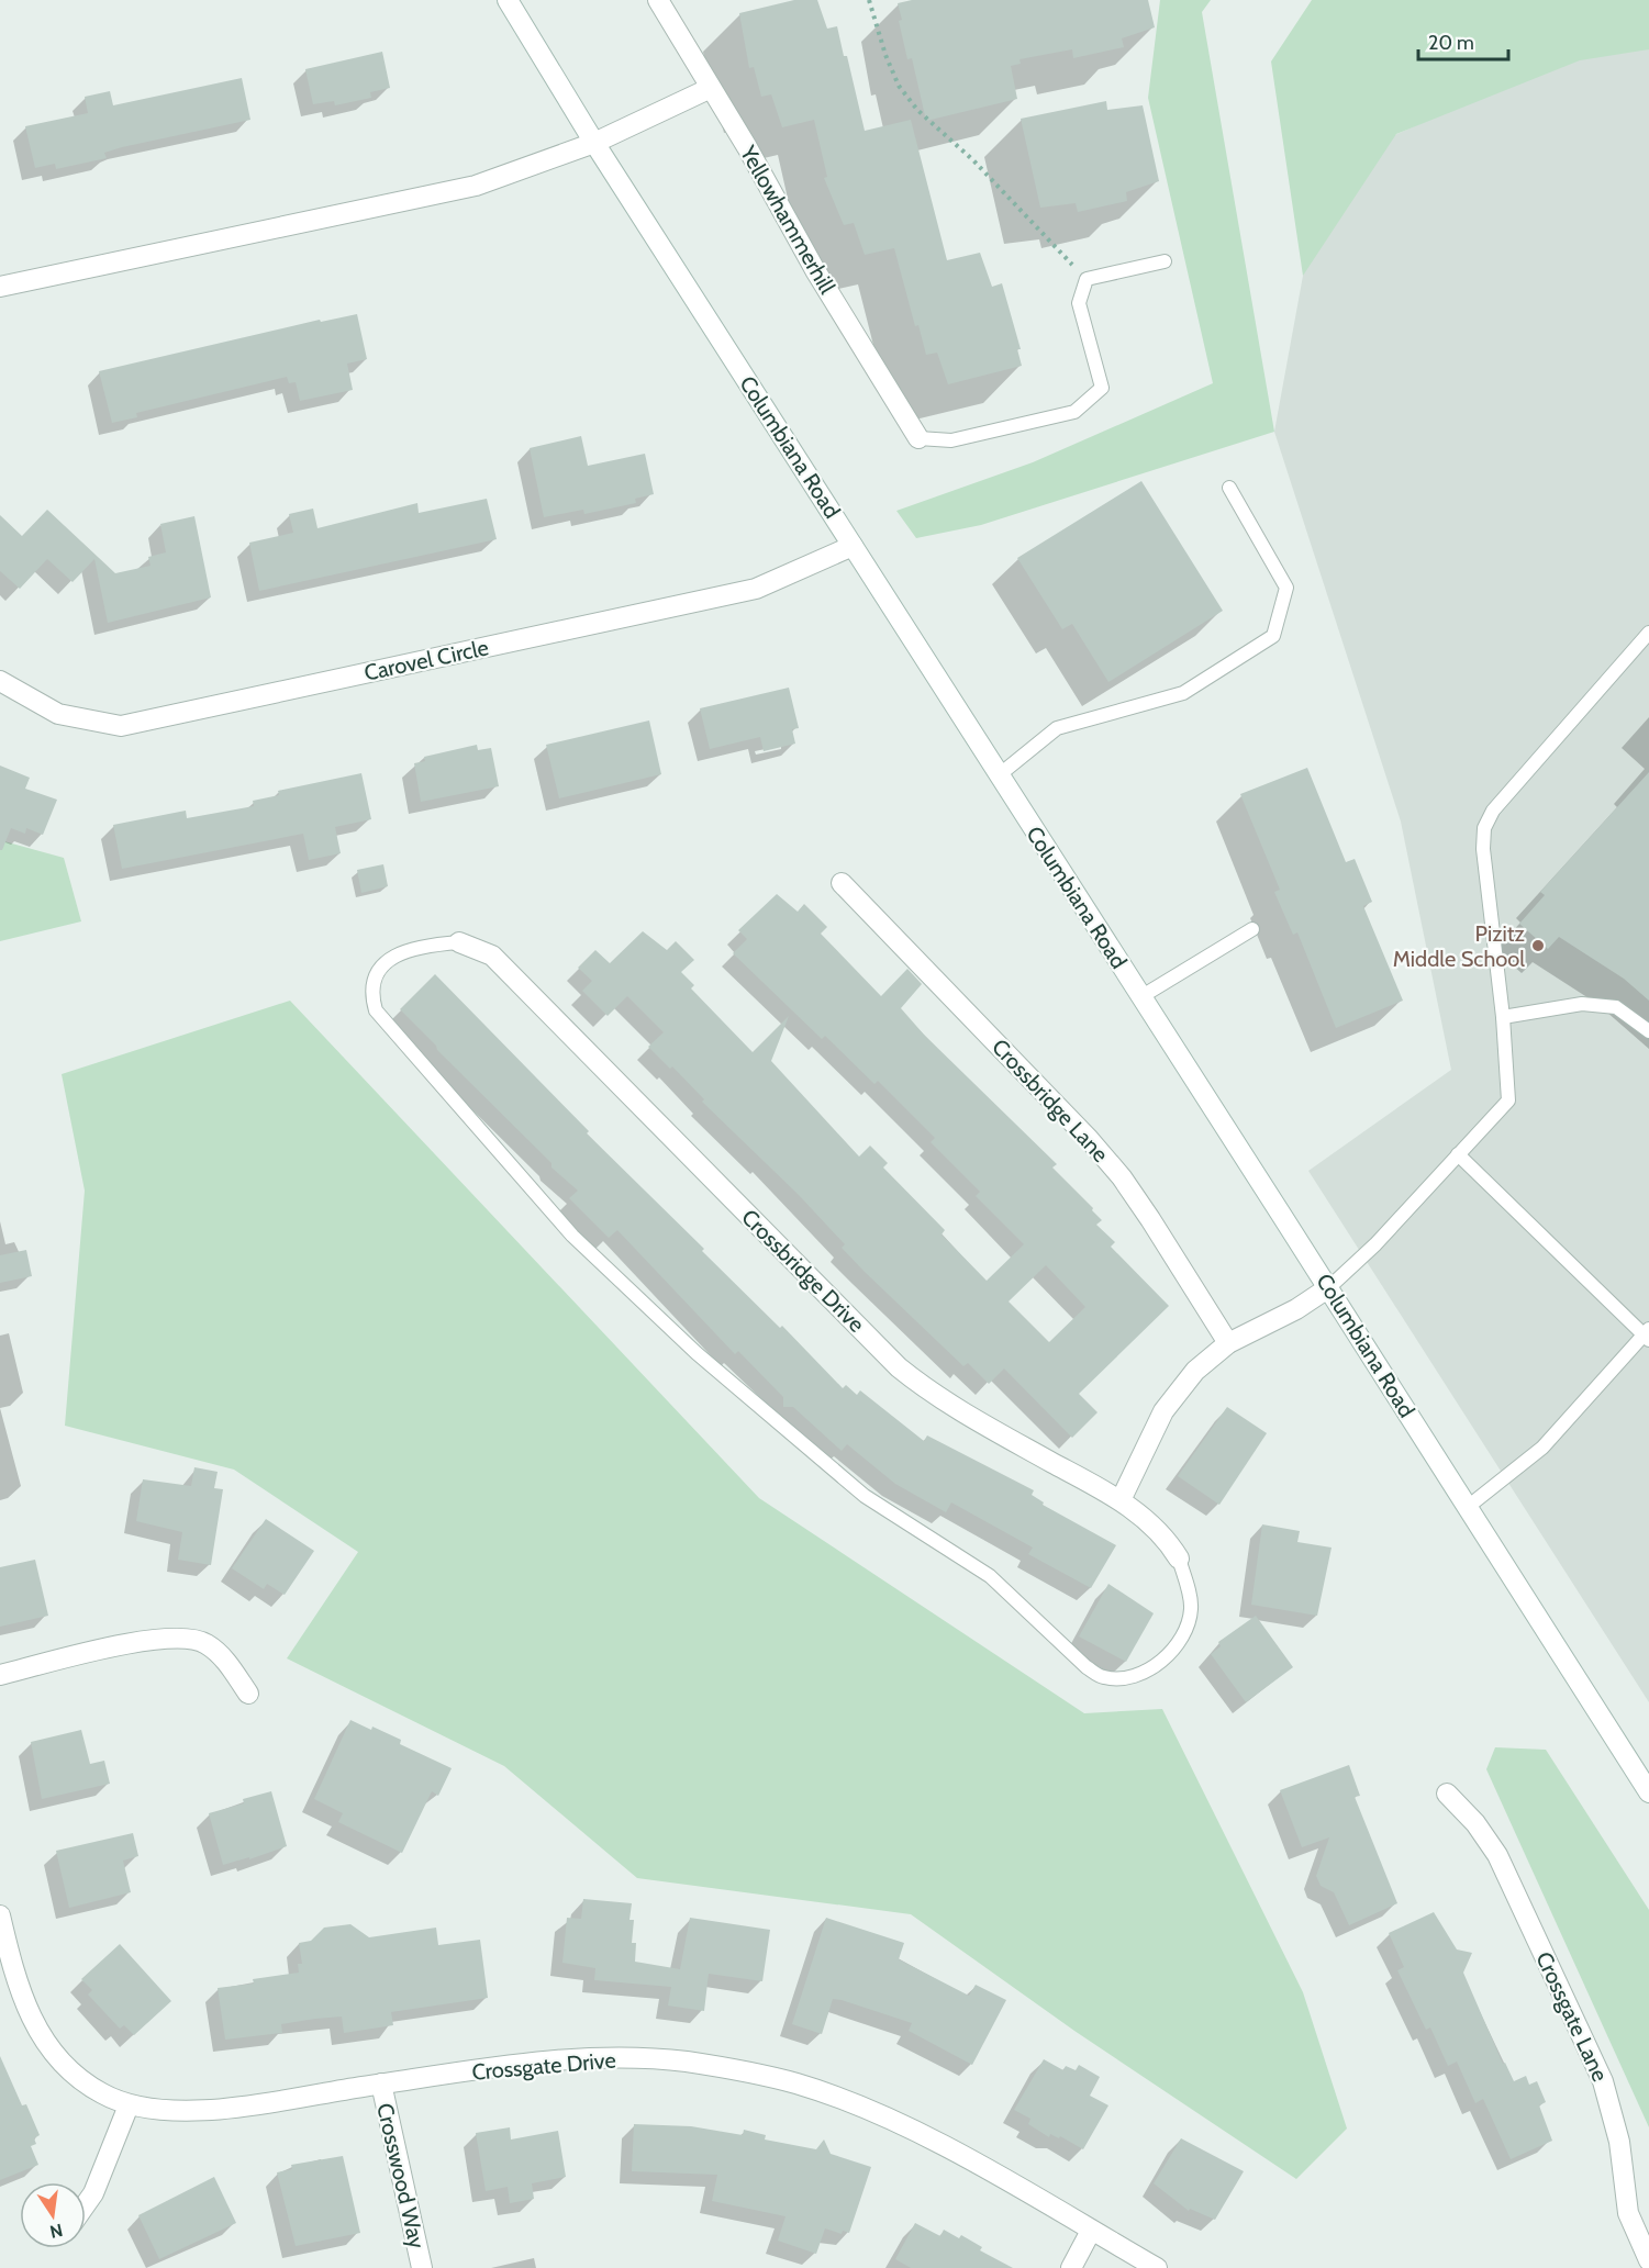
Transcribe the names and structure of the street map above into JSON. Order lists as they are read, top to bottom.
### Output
{
  "streets": {
    "street": [
      "Yellowhammerhill",
      "Columbiana Road",
      "Carovel Circle",
      "Crossbridge Lane",
      "Crossbridge Drive",
      "Crossgate Lane",
      "Crossgate Drive",
      "Crosswood Way"
    ]
  },
  "crossings": [
    ["Columbiana Road", "Carovel Circle"],
    ["Crossgate Drive", "Crosswood Way"]
  ],
  "places": ["Pizitz Middle School"],
  "scale_bar": "20 m",
  "north": "bottom"
}
